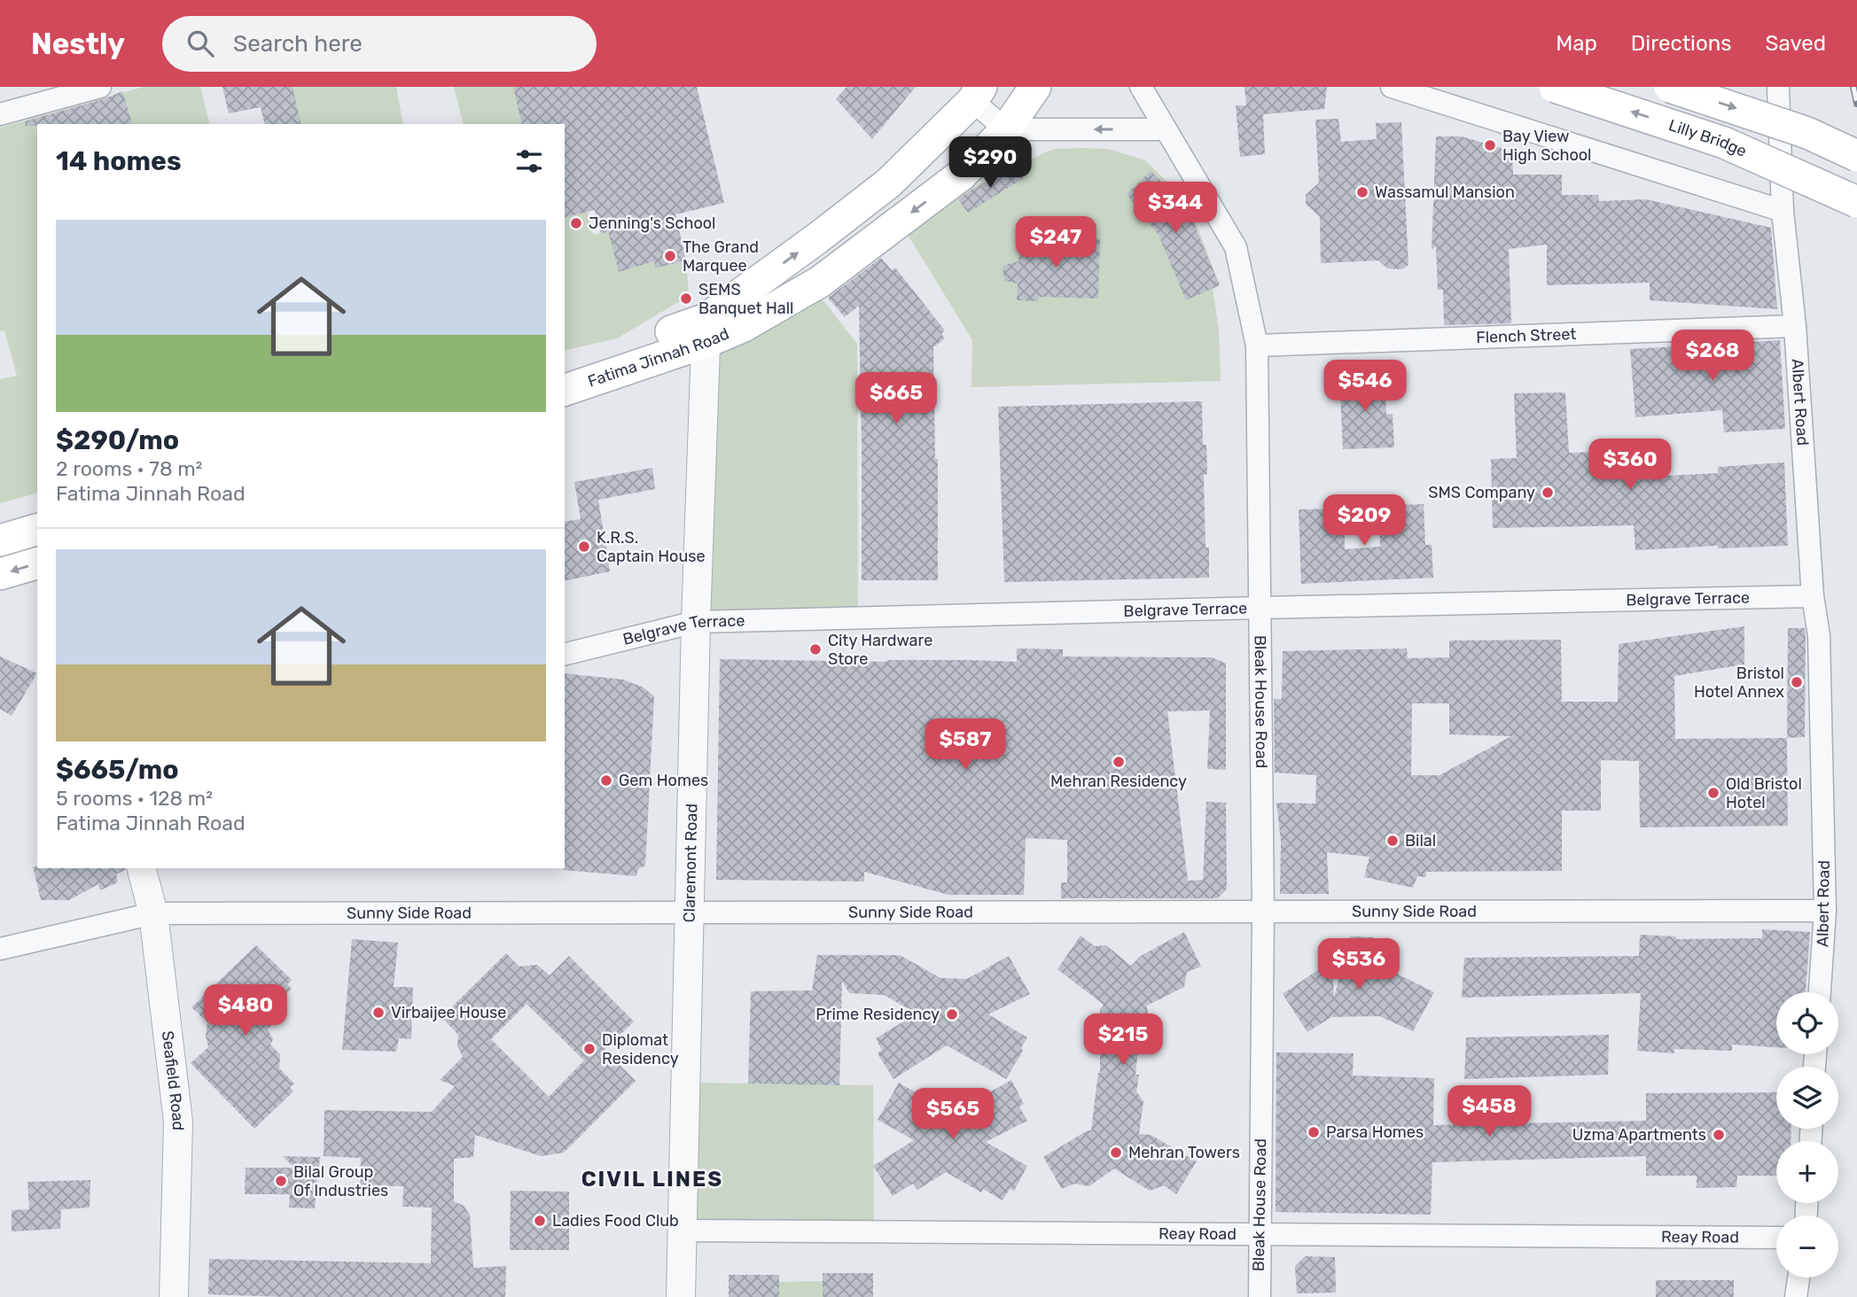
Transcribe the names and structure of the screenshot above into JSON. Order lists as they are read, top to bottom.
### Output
{
  "streets": {
    "main road": ["Lilly Bridge", "Fatima Jinnah Road"],
    "street": [
      "Flench Street",
      "Albert Road",
      "Belgrave Terrace",
      "Bleak House Road",
      "Claremont Road",
      "Sunny Side Road",
      "Seafield Road",
      "Reay Road"
    ]
  },
  "crossings": [
    ["Flench Street", "Albert Road"],
    ["Flench Street", "Bleak House Road"],
    ["Fatima Jinnah Road", "Claremont Road"],
    ["Albert Road", "Belgrave Terrace"],
    ["Albert Road", "Sunny Side Road"],
    ["Belgrave Terrace", "Bleak House Road"],
    ["Belgrave Terrace", "Claremont Road"],
    ["Bleak House Road", "Sunny Side Road"],
    ["Bleak House Road", "Reay Road"],
    ["Claremont Road", "Sunny Side Road"],
    ["Claremont Road", "Reay Road"],
    ["Sunny Side Road", "Seafield Road"]
  ],
  "districts": ["CIVIL LINES"],
  "places": [
    "Bay View High School",
    "Wassamul Mansion",
    "Jenning's School",
    "The Grand Marquee",
    "SEMS Banquet Hall",
    "SMS Company",
    "K.R.S. Captain House",
    "City Hardware Store",
    "Bristol Hotel Annex",
    "Mehran Residency",
    "Gem Homes",
    "Old Bristol Hotel",
    "Bilal",
    "Virbaijee House",
    "Prime Residency",
    "Diplomat Residency",
    "Parsa Homes",
    "Uzma Apartments",
    "Mehran Towers",
    "Bilal Group Of Industries",
    "Ladies Food Club"
  ],
  "page": {
    "header": "Nestly",
    "search": "Search here",
    "nav": ["Map", "Directions", "Saved"],
    "heading": "14 homes",
    "price": [
      "$290",
      "$344",
      "$247",
      "$268",
      "$546",
      "$665",
      "$360",
      "$209",
      "$587",
      "$536",
      "$480",
      "$215",
      "$458",
      "$565"
    ],
    "list": [
      {
        "name": "$290/mo",
        "note": "2 rooms · 78 m² · Fatima Jinnah Road"
      },
      {
        "name": "$665/mo",
        "note": "5 rooms · 128 m² · Fatima Jinnah Road"
      }
    ],
    "map_buttons": ["+", "−"]
  }
}
